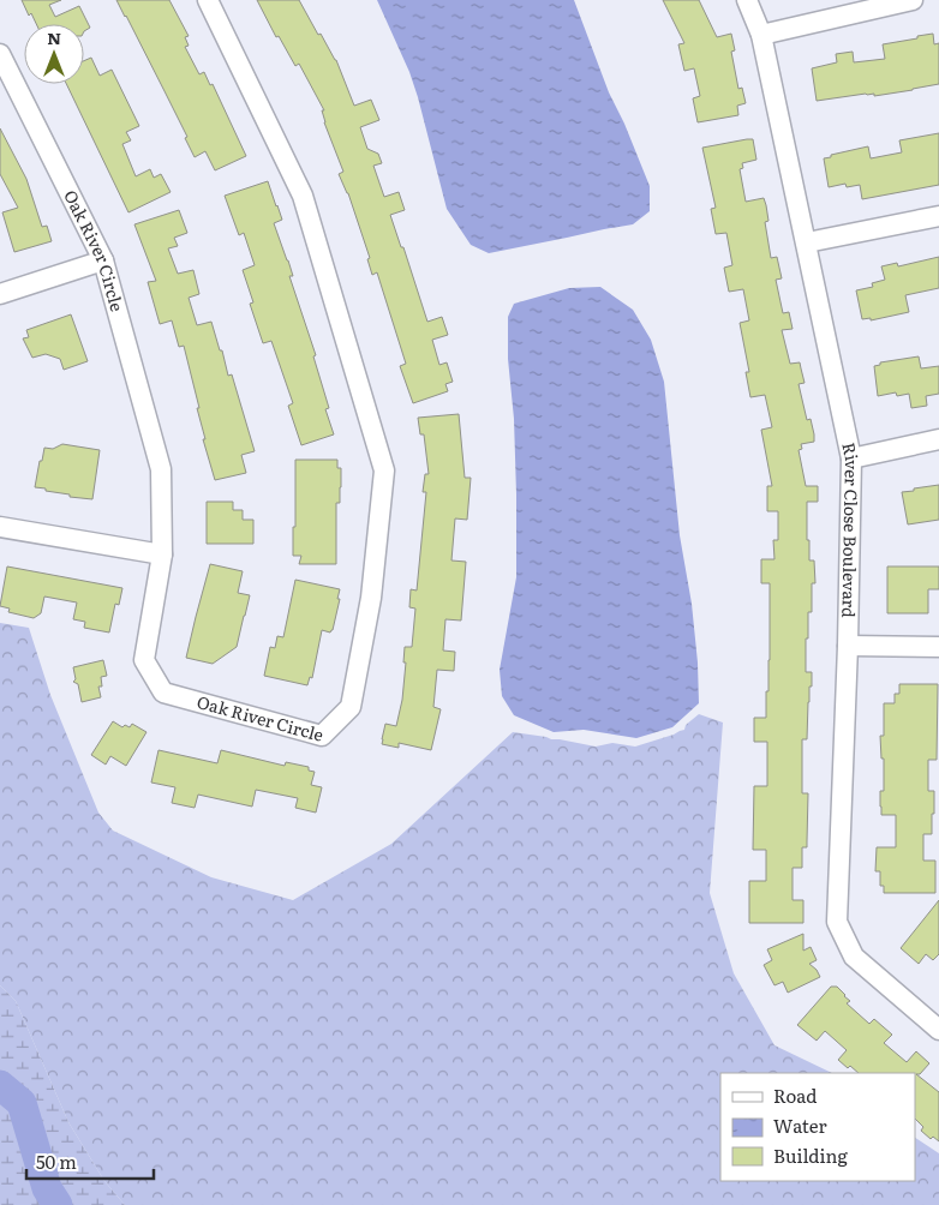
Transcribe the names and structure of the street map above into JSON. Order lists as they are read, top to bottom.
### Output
{
  "streets": {
    "street": ["Oak River Circle", "River Close Boulevard"]
  },
  "legend": ["Road", "Water", "Building"],
  "scale_bar": "50 m",
  "north": "top"
}
